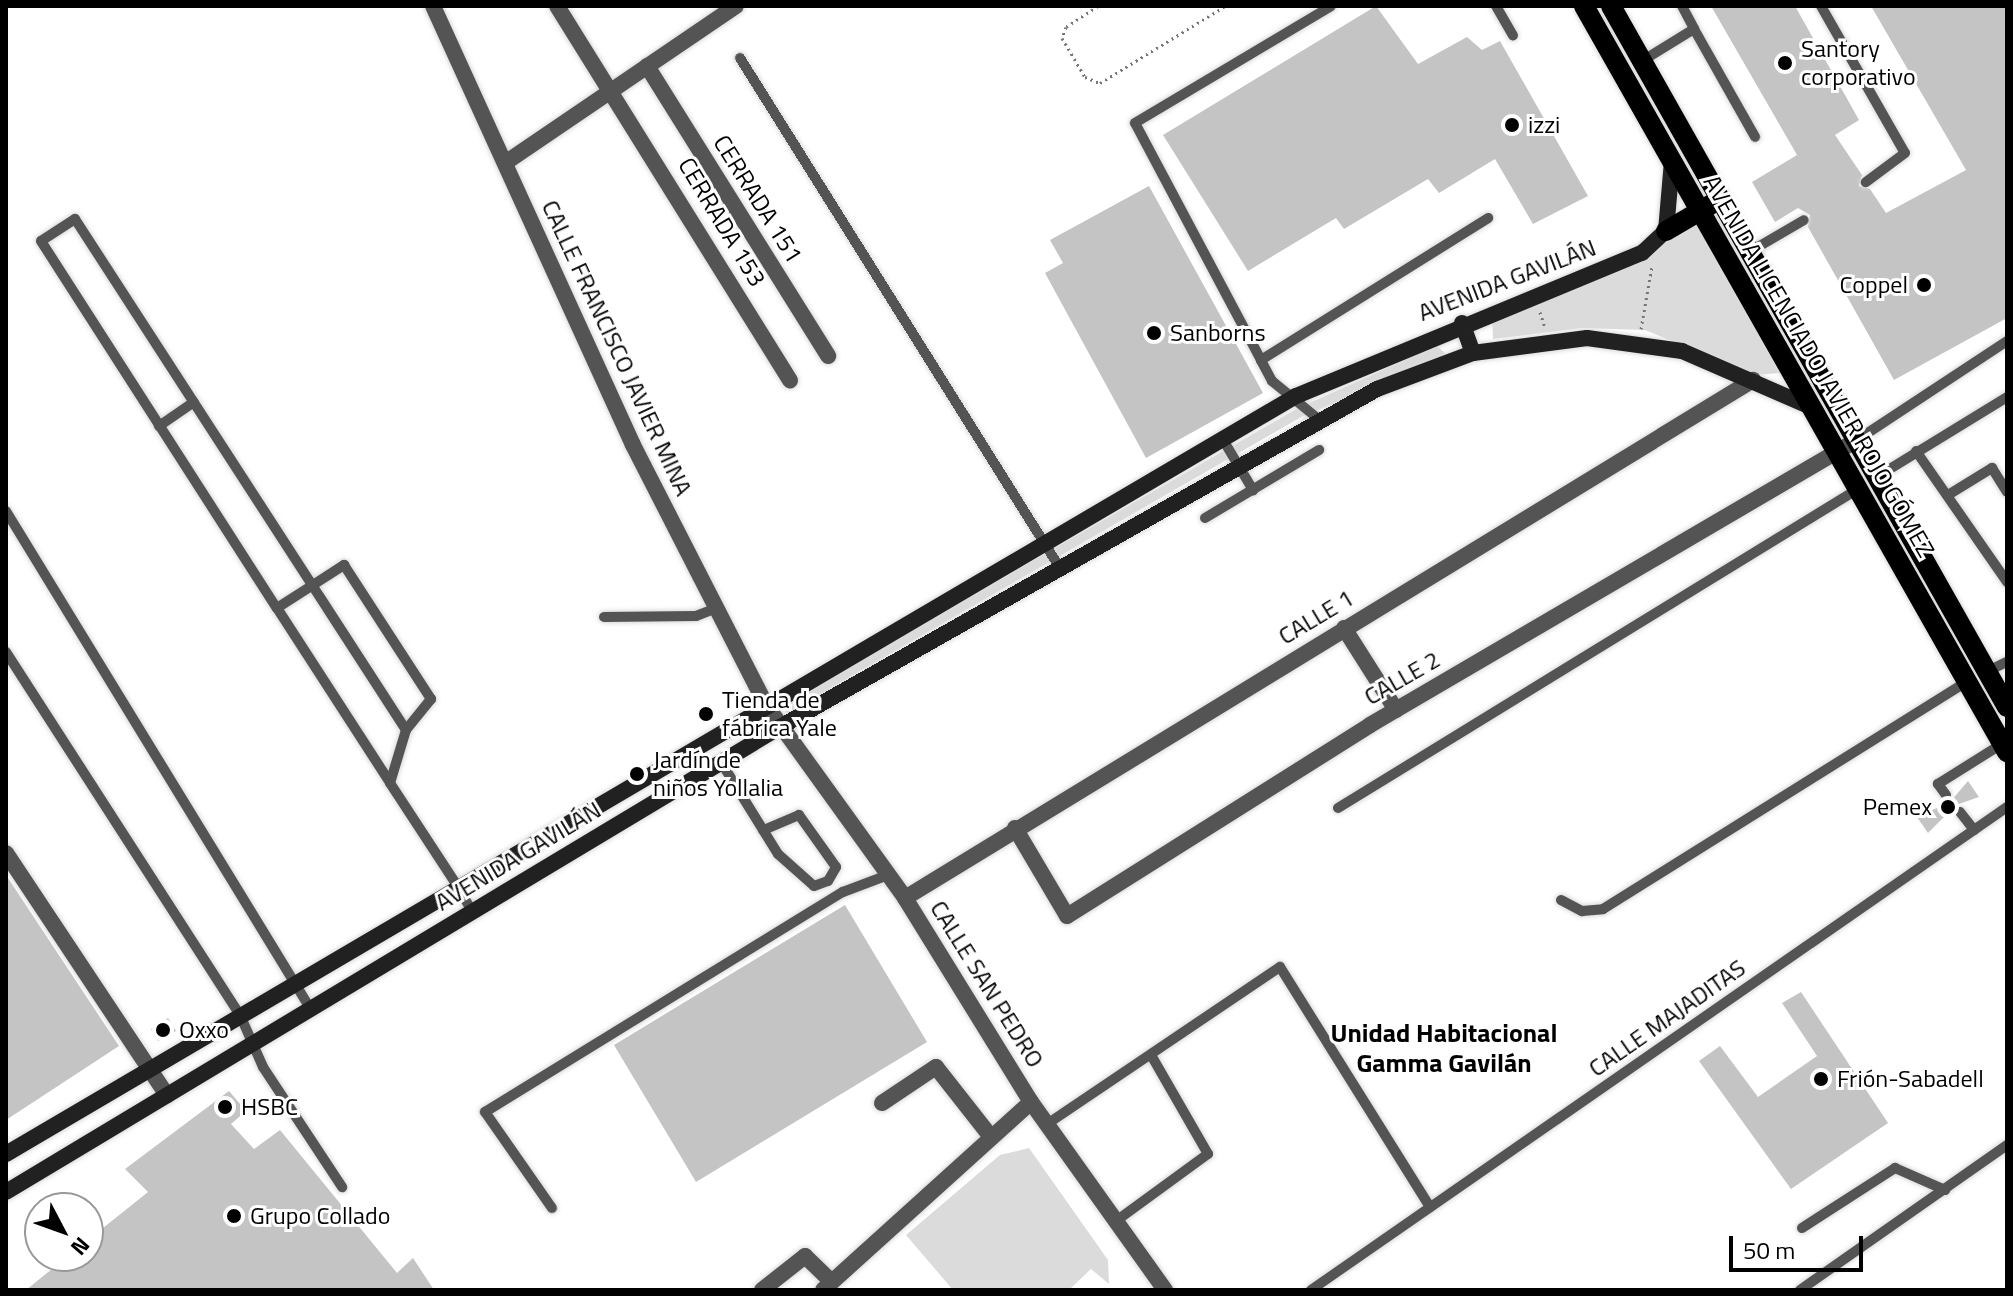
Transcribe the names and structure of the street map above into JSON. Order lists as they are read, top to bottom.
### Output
{
  "streets": {
    "main road": ["AVENIDA GAVILÁN", "AVENIDA LICENCIADO JAVIER ROJO GÓMEZ"],
    "street": [
      "CERRADA 151",
      "CERRADA 153",
      "CALLE FRANCISCO JAVIER MINA",
      "CALLE 1",
      "CALLE 2",
      "CALLE SAN PEDRO"
    ],
    "lane": ["CALLE MAJADITAS"]
  },
  "crossings": [
    ["AVENIDA GAVILÁN", "CALLE FRANCISCO JAVIER MINA"],
    ["AVENIDA GAVILÁN", "AVENIDA LICENCIADO JAVIER ROJO GÓMEZ"],
    ["AVENIDA GAVILÁN", "CALLE 1"],
    ["AVENIDA GAVILÁN", "CALLE SAN PEDRO"],
    ["CALLE FRANCISCO JAVIER MINA", "CALLE SAN PEDRO"],
    ["AVENIDA LICENCIADO JAVIER ROJO GÓMEZ", "CALLE 2"],
    ["CALLE 1", "CALLE 2"],
    ["CALLE 1", "CALLE SAN PEDRO"]
  ],
  "districts": ["Unidad Habitacional Gamma Gavilán"],
  "places": [
    "Santory corporativo",
    "izzi",
    "Coppel",
    "Sanborns",
    "Tienda de fábrica Yale",
    "Jardín de niños Yollalia",
    "Pemex",
    "Oxxo",
    "Frión-Sabadell",
    "HSBC",
    "Grupo Collado"
  ],
  "scale_bar": "50 m",
  "north": "bottom right"
}
